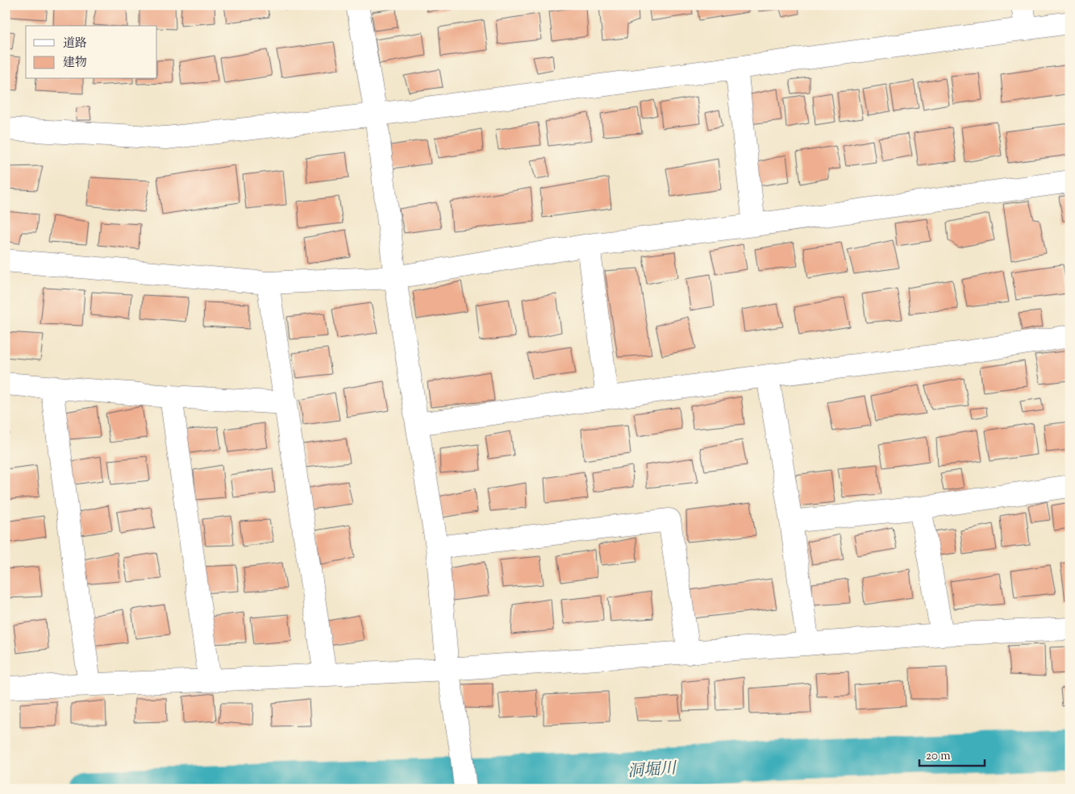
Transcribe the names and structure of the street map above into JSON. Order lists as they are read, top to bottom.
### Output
{
  "water": ["洞堀川"],
  "legend": ["道路", "建物"],
  "scale_bar": "20 m"
}
